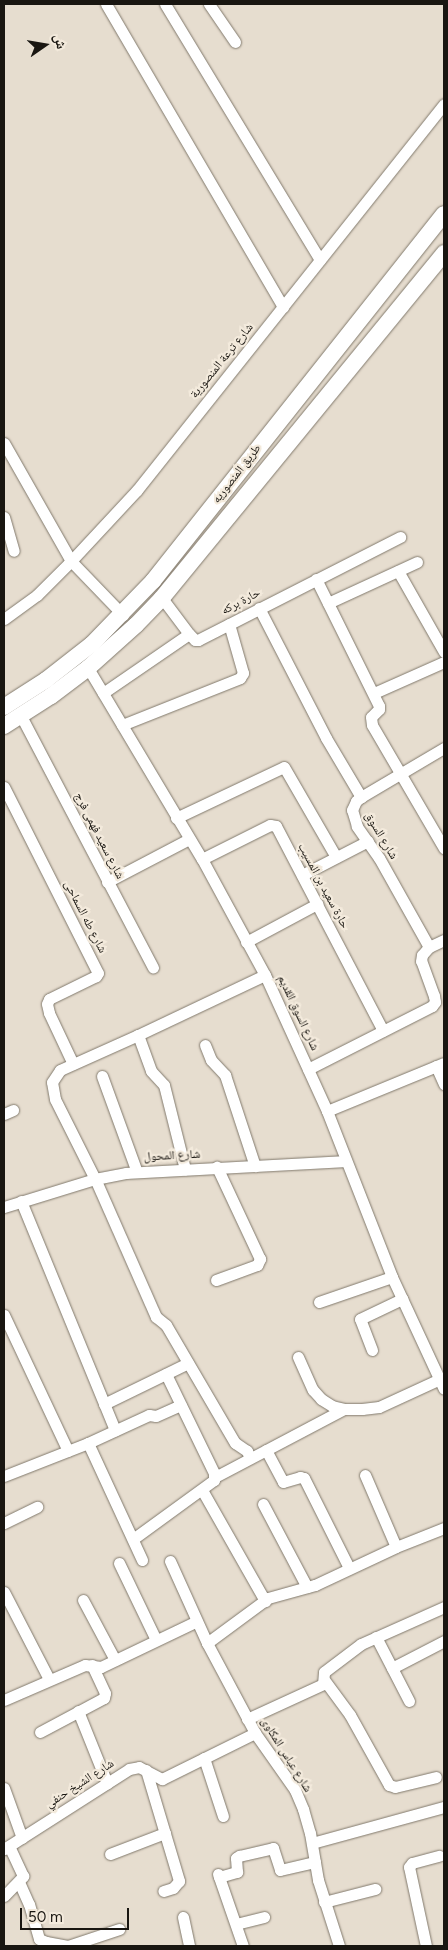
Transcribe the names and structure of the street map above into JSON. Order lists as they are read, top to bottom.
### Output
{
  "streets": {
    "main road": ["طريق المنصوريه"],
    "street": [
      "شارع ترعة المنصورية",
      "حارة بركه",
      "شارع سعيد فهمى فرج",
      "شارع السوق",
      "حارة سعيد بن المسيب",
      "شارع طه السماحى",
      "شارع السوق القديم",
      "شارع المحول",
      "شارع عباس المكاوى",
      "شارع الشيخ حنفي"
    ]
  },
  "crossings": [
    ["طريق المنصوريه", "شارع سعيد فهمى فرج"],
    ["طريق المنصوريه", "شارع السوق القديم"],
    ["حارة سعيد بن المسيب", "شارع السوق القديم"],
    ["شارع السوق القديم", "شارع المحول"],
    ["شارع عباس المكاوى", "شارع الشيخ حنفي"]
  ],
  "scale_bar": "50 m",
  "north": "right"
}
